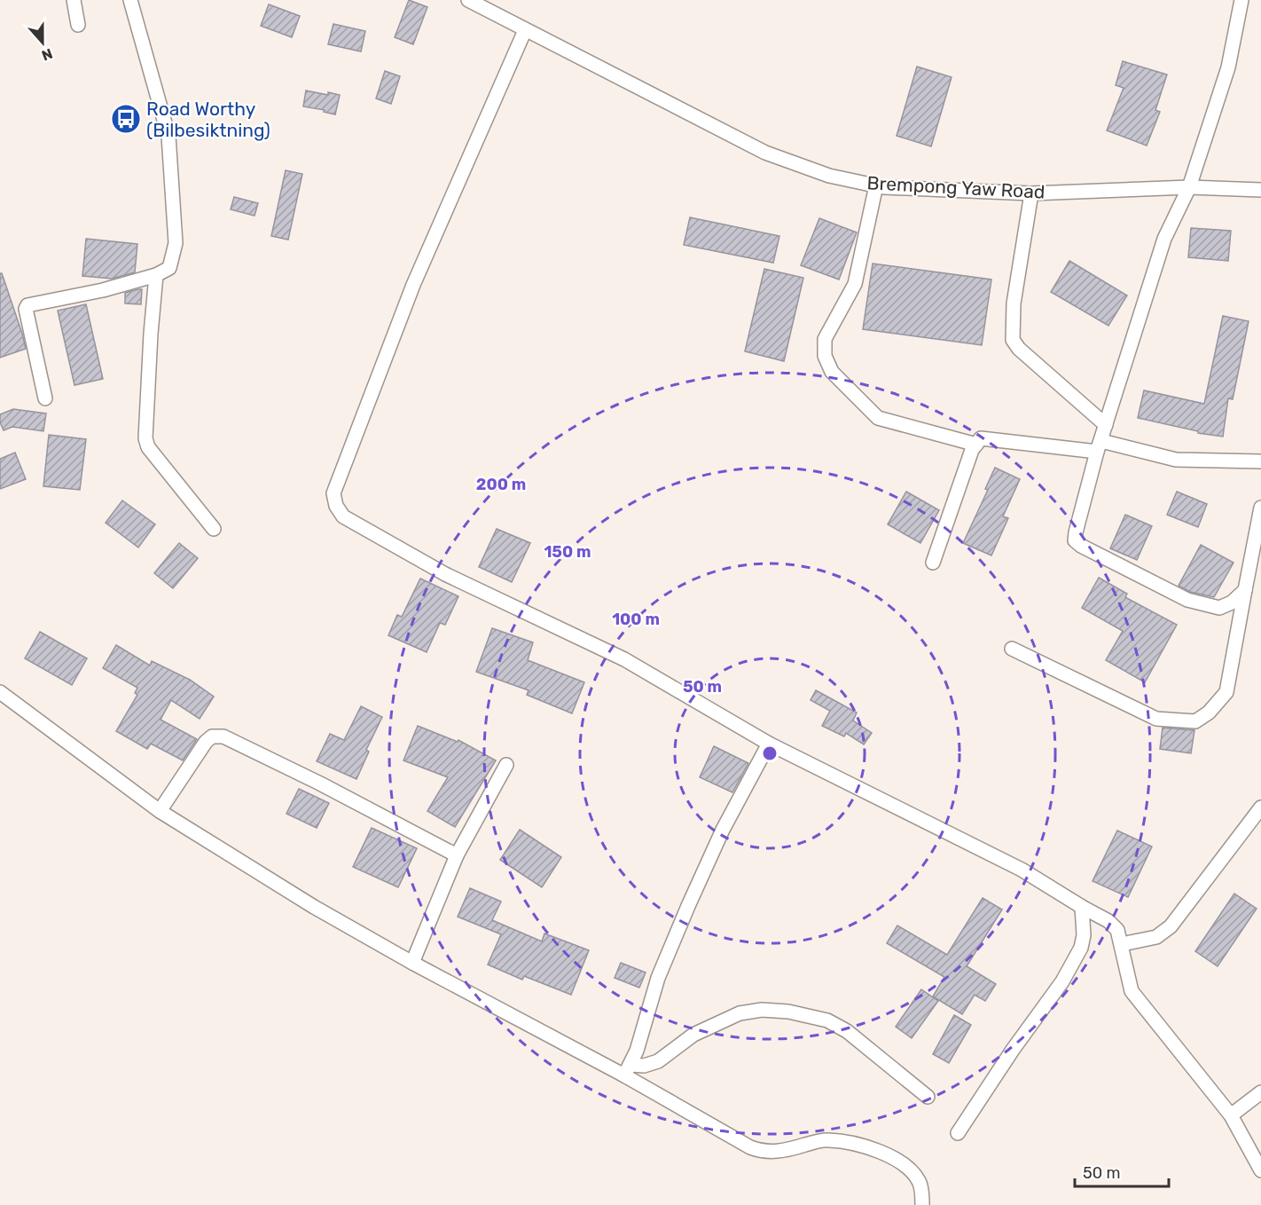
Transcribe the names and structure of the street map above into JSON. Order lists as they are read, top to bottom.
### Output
{
  "streets": {
    "street": ["Brempong Yaw Road"]
  },
  "places": {
    "bus stop": ["Road Worthy (Bilbesiktning)"]
  },
  "scale_bar": "50 m",
  "north": "bottom",
  "rings": [
    "200 m",
    "150 m",
    "100 m",
    "50 m"
  ]
}
